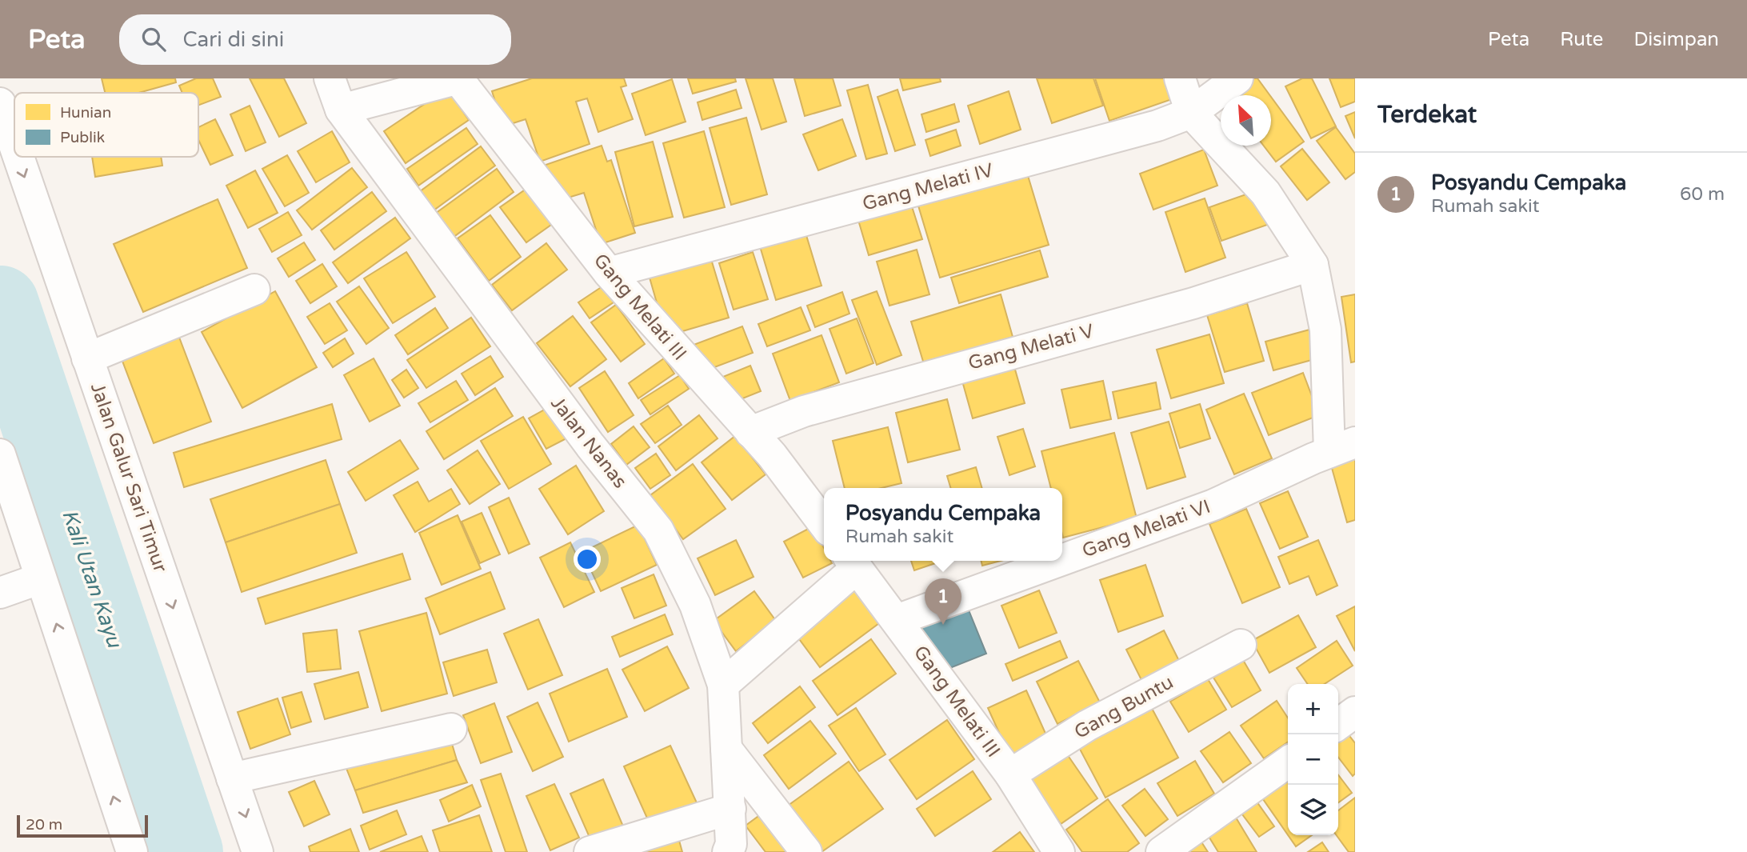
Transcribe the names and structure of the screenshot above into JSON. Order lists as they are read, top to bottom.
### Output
{
  "streets": {
    "street": [
      "Gang Melati IV",
      "Gang Melati III",
      "Gang Melati V",
      "Jalan Nanas",
      "Jalan Galur Sari Timur",
      "Gang Melati VI",
      "Gang Buntu"
    ]
  },
  "crossings": [
    ["Gang Melati IV", "Gang Melati III"],
    ["Gang Melati IV", "Gang Melati VI"],
    ["Gang Melati III", "Gang Melati V"],
    ["Gang Melati III", "Gang Melati VI"],
    ["Gang Melati III", "Gang Buntu"],
    ["Gang Melati V", "Gang Melati VI"]
  ],
  "water": ["Kali Utan Kayu"],
  "legend": ["Hunian", "Publik"],
  "scale_bar": "20 m",
  "north": "top left",
  "page": {
    "header": "Peta",
    "search": "Cari di sini",
    "nav": ["Peta", "Rute", "Disimpan"],
    "heading": "Terdekat",
    "list": [
      {
        "mark": "1",
        "name": "Posyandu Cempaka",
        "note": "Rumah sakit",
        "value": "60 m"
      }
    ],
    "popup": ["Posyandu Cempaka", "Rumah sakit"],
    "pins": "1",
    "map_buttons": ["+", "−"],
    "scale": "20 m"
  }
}
